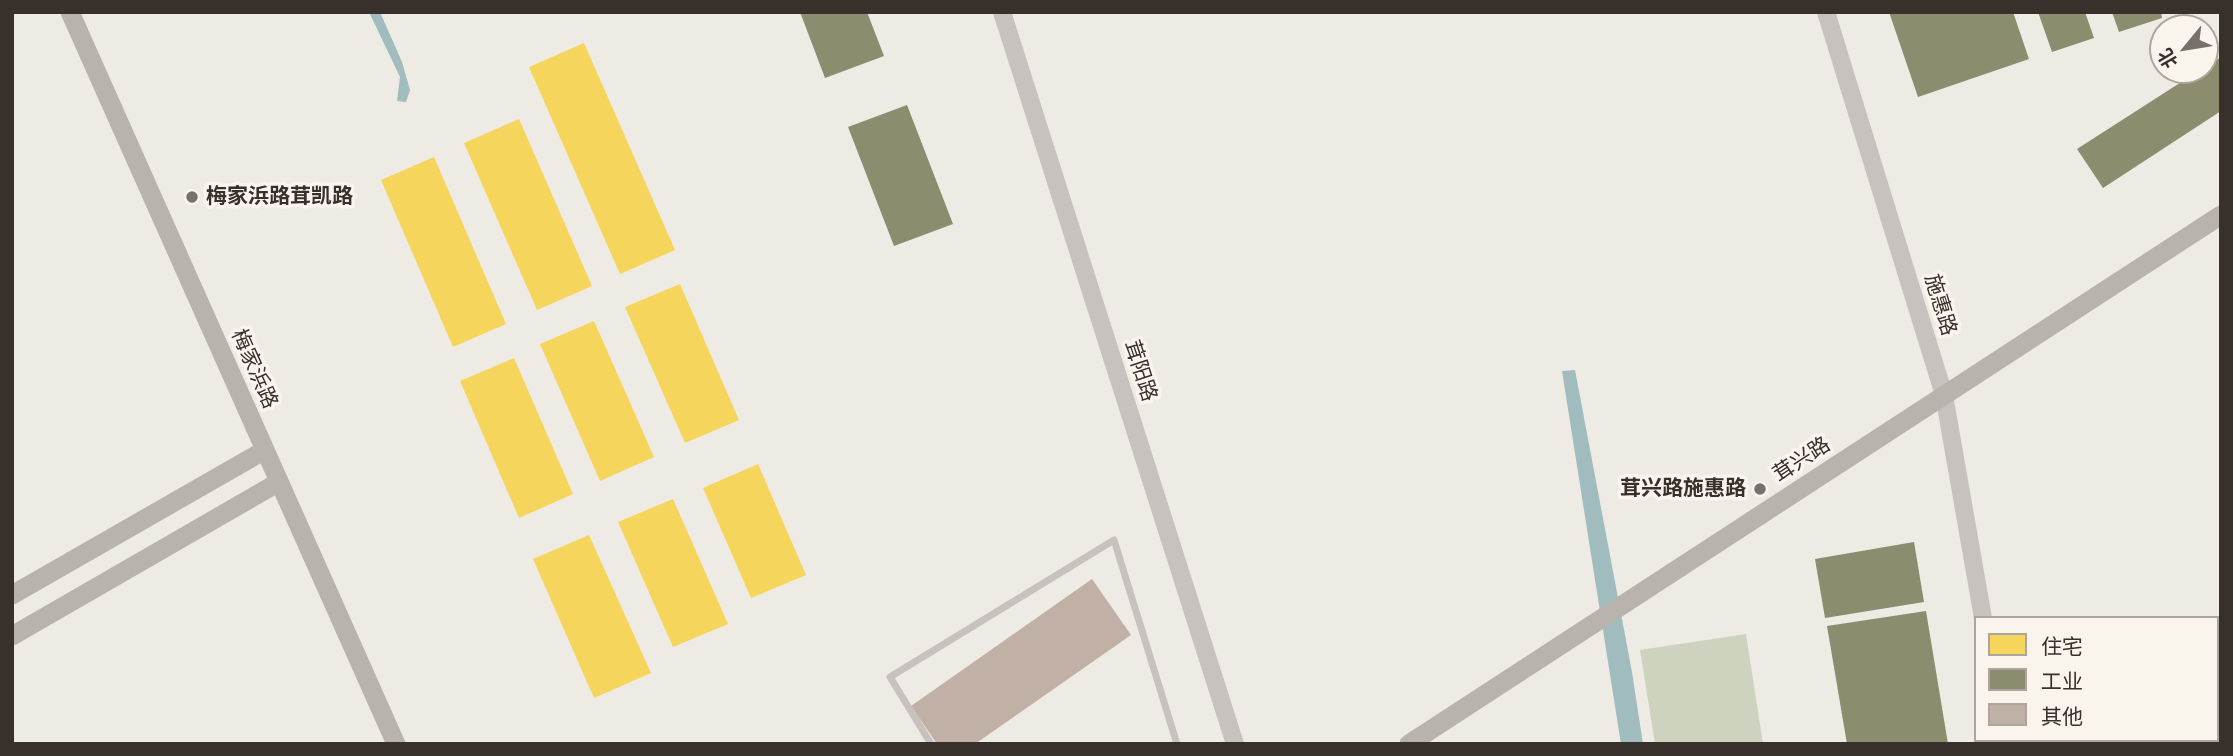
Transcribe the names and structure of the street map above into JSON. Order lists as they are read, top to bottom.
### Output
{
  "streets": {
    "main road": ["梅家浜路", "茸兴路"],
    "street": ["施惠路", "茸阳路"]
  },
  "crossings": [
    ["施惠路", "茸兴路"]
  ],
  "places": ["梅家浜路茸凯路", "茸兴路施惠路"],
  "legend": ["住宅", "工业", "其他"],
  "north": "bottom left"
}
